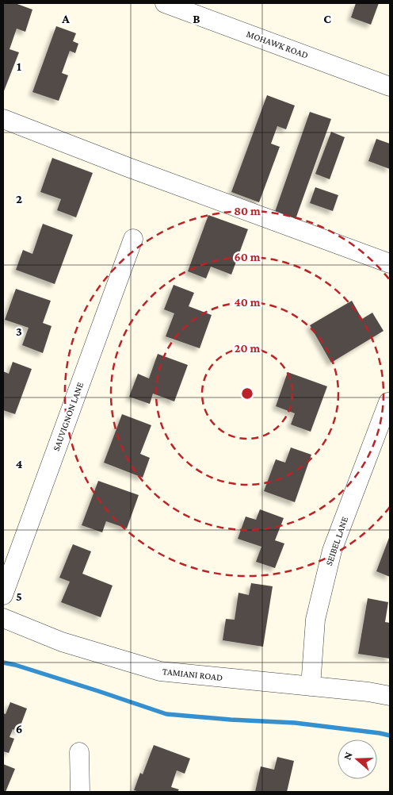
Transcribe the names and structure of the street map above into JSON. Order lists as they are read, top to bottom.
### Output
{
  "streets": {
    "street": [
      "MOHAWK ROAD",
      "SAUVIGNON LANE",
      "SEIBEL LANE",
      "TAMIANI ROAD"
    ]
  },
  "crossings": [
    ["SEIBEL LANE", "TAMIANI ROAD"]
  ],
  "north": "left",
  "grid": {
    "columns": ["A", "B", "C"],
    "rows": [
      "1",
      "2",
      "3",
      "4",
      "5",
      "6"
    ]
  },
  "rings": [
    "80 m",
    "60 m",
    "40 m",
    "20 m"
  ]
}
